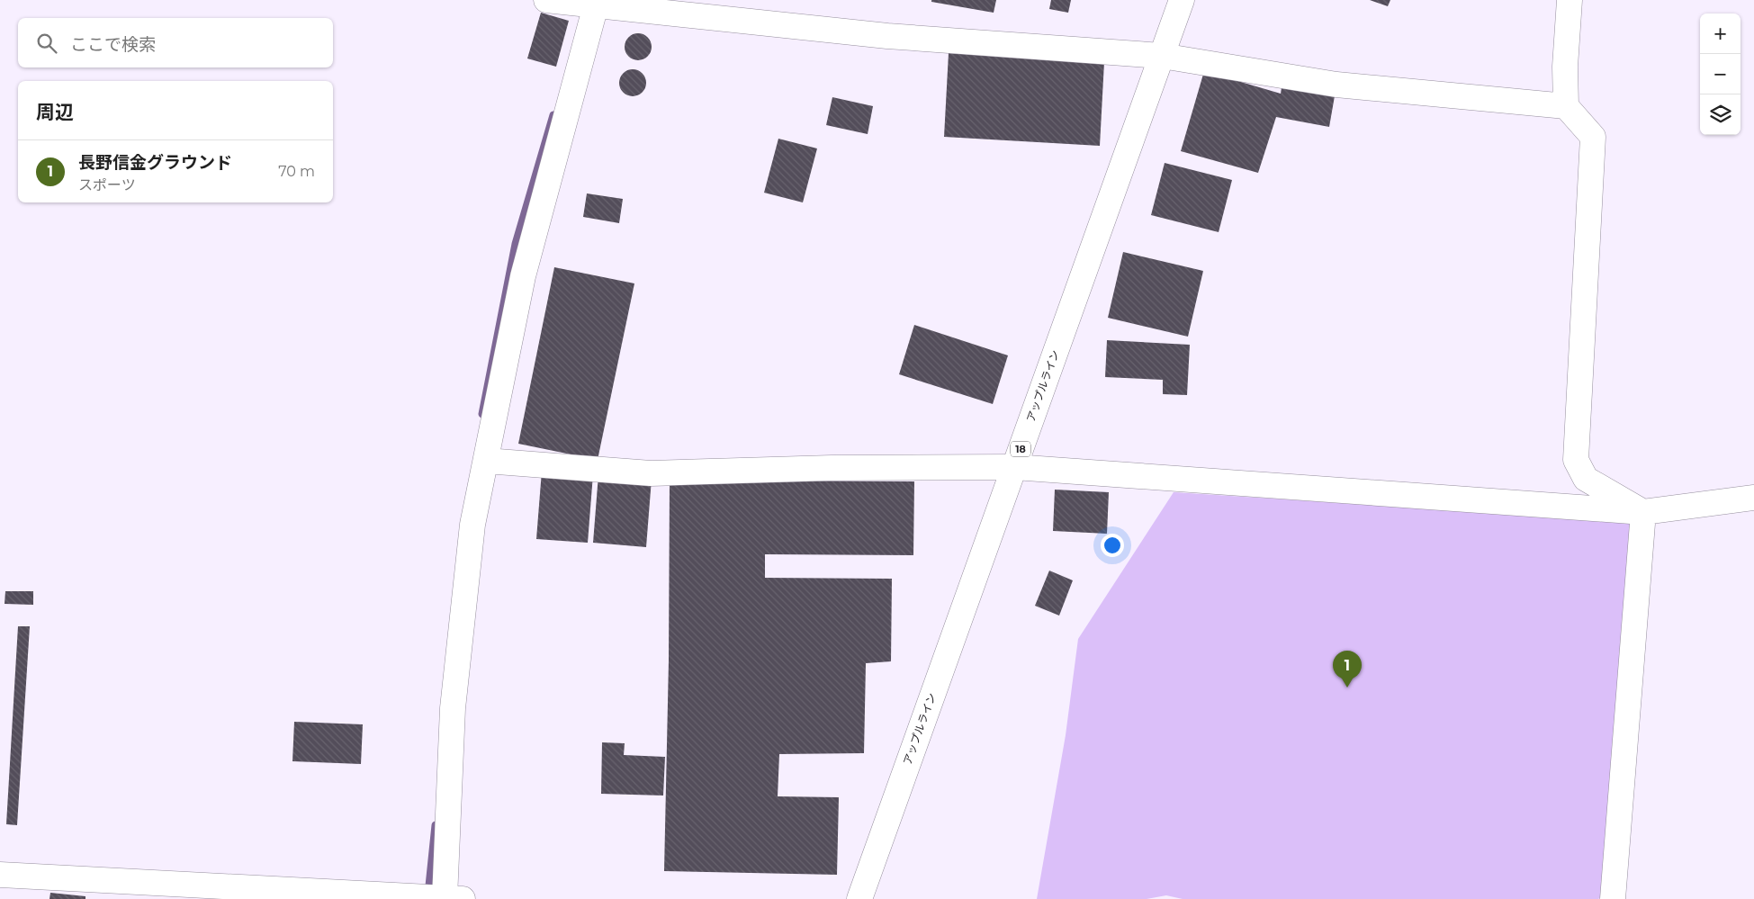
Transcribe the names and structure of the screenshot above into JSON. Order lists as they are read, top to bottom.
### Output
{
  "streets": {
    "main road": ["アップルライン", "18"]
  },
  "page": {
    "map_buttons": ["+", "−"],
    "search": "ここで検索",
    "heading": "周辺",
    "list": [
      {
        "mark": "1",
        "name": "長野信金グラウンド",
        "note": "スポーツ",
        "value": "70 m"
      }
    ],
    "pins": "1"
  }
}
